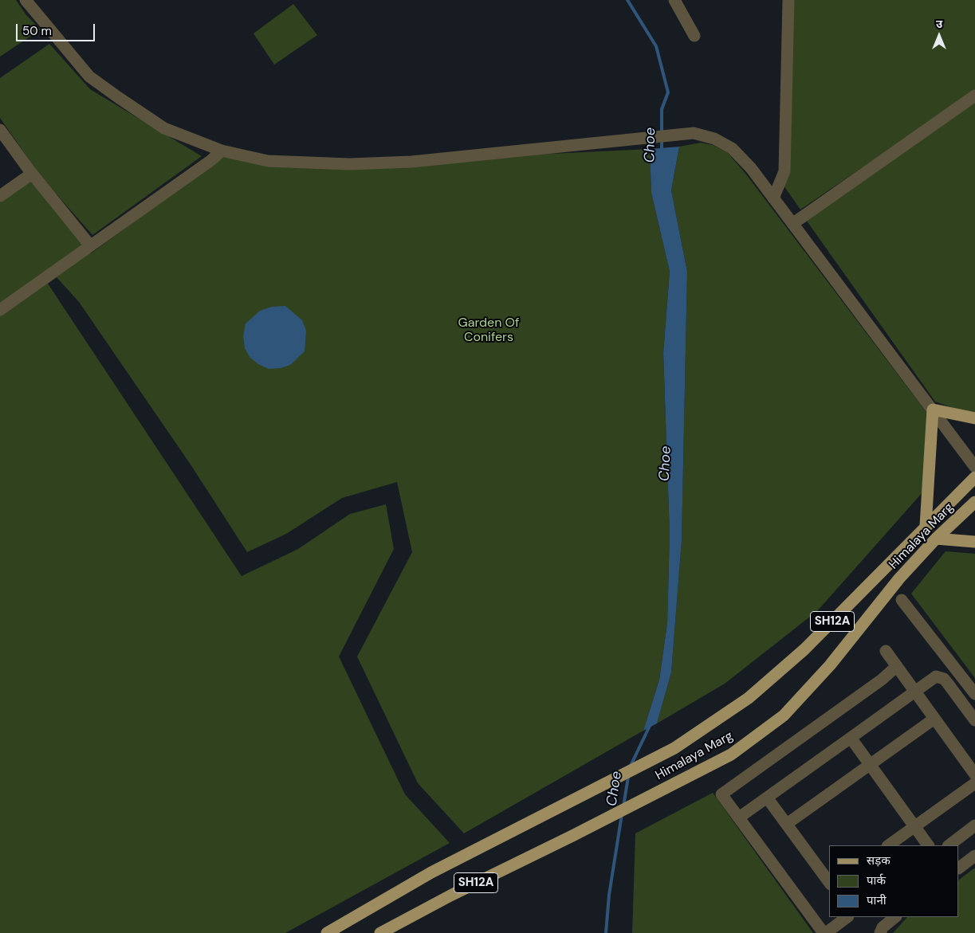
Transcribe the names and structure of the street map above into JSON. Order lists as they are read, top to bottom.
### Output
{
  "streets": {
    "main road": ["Himalaya Marg", "SH12A"]
  },
  "water": ["Choe"],
  "parks": ["Garden Of Conifers"],
  "legend": ["सड़क", "पार्क", "पानी"],
  "scale_bar": "50 m",
  "north": "top"
}
